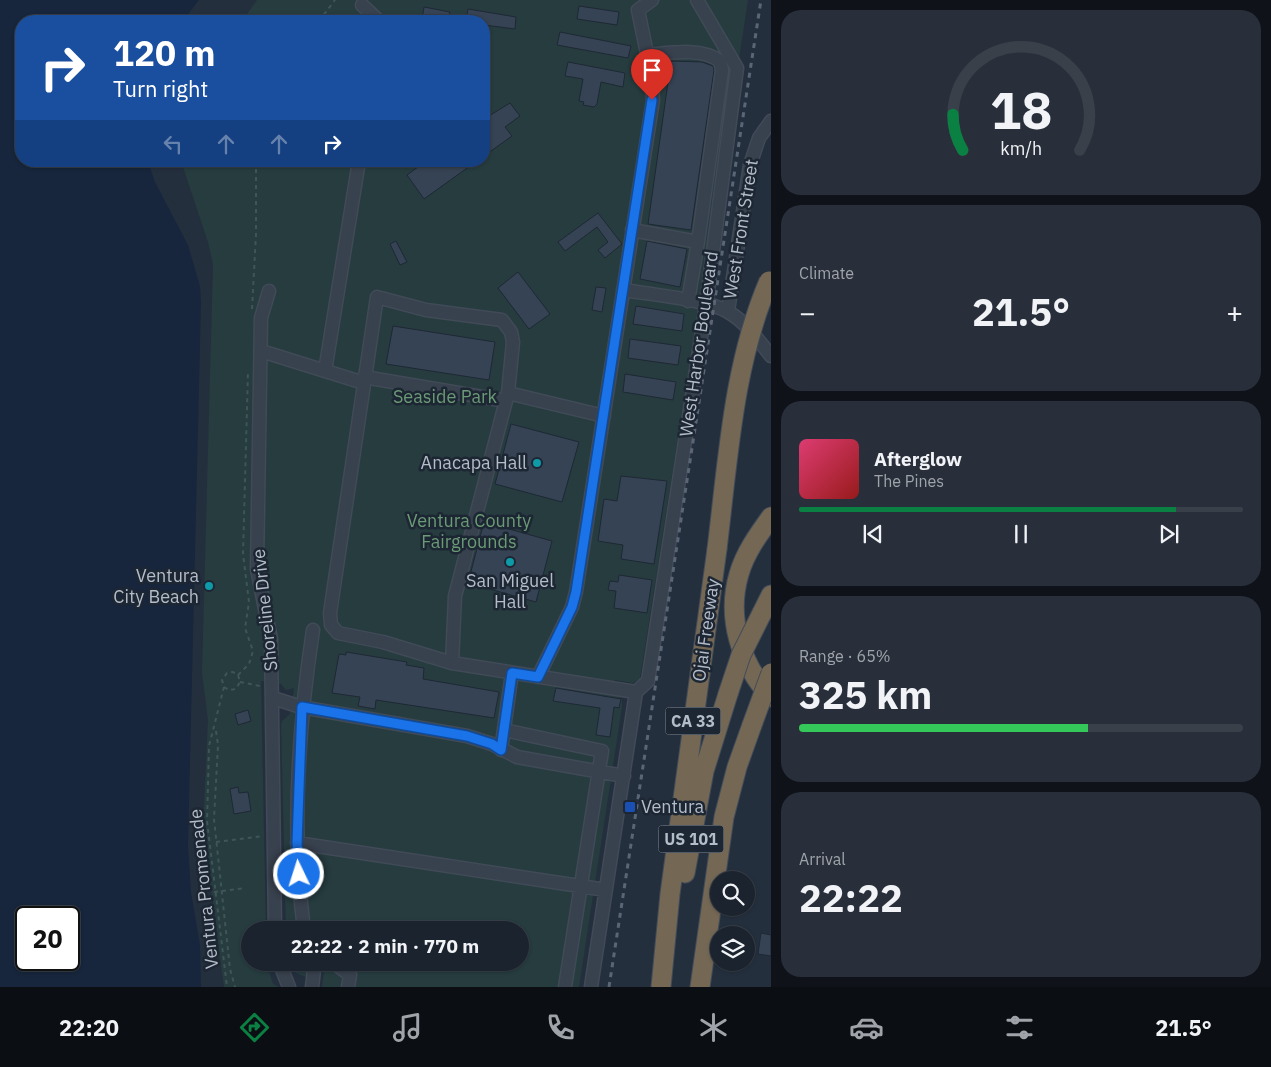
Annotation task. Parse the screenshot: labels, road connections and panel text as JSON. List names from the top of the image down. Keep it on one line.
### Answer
{"streets":{"highway":["Ojai Freeway","CA 33","US 101"],"street":["West Front Street","West Harbor Boulevard","Shoreline Drive"],"path":["Ventura Promenade"]},"parks":["Seaside Park","Ventura County Fairgrounds"],"places":{"other":["Anacapa Hall","San Miguel Hall","Ventura City Beach"],"transit":["Ventura"]},"page":{"turn":["120 m","Turn right"],"tile":["Climate",["Range · 65%","325 km"],["Arrival","22:22"]],"heat":["−","21.5°","+"],"song":["Afterglow","The Pines"],"limit":"20","trip":"22:22 · 2 min · 770 m","tabs":["22:20","21.5°"],"gauge":["18","km/h"]}}
